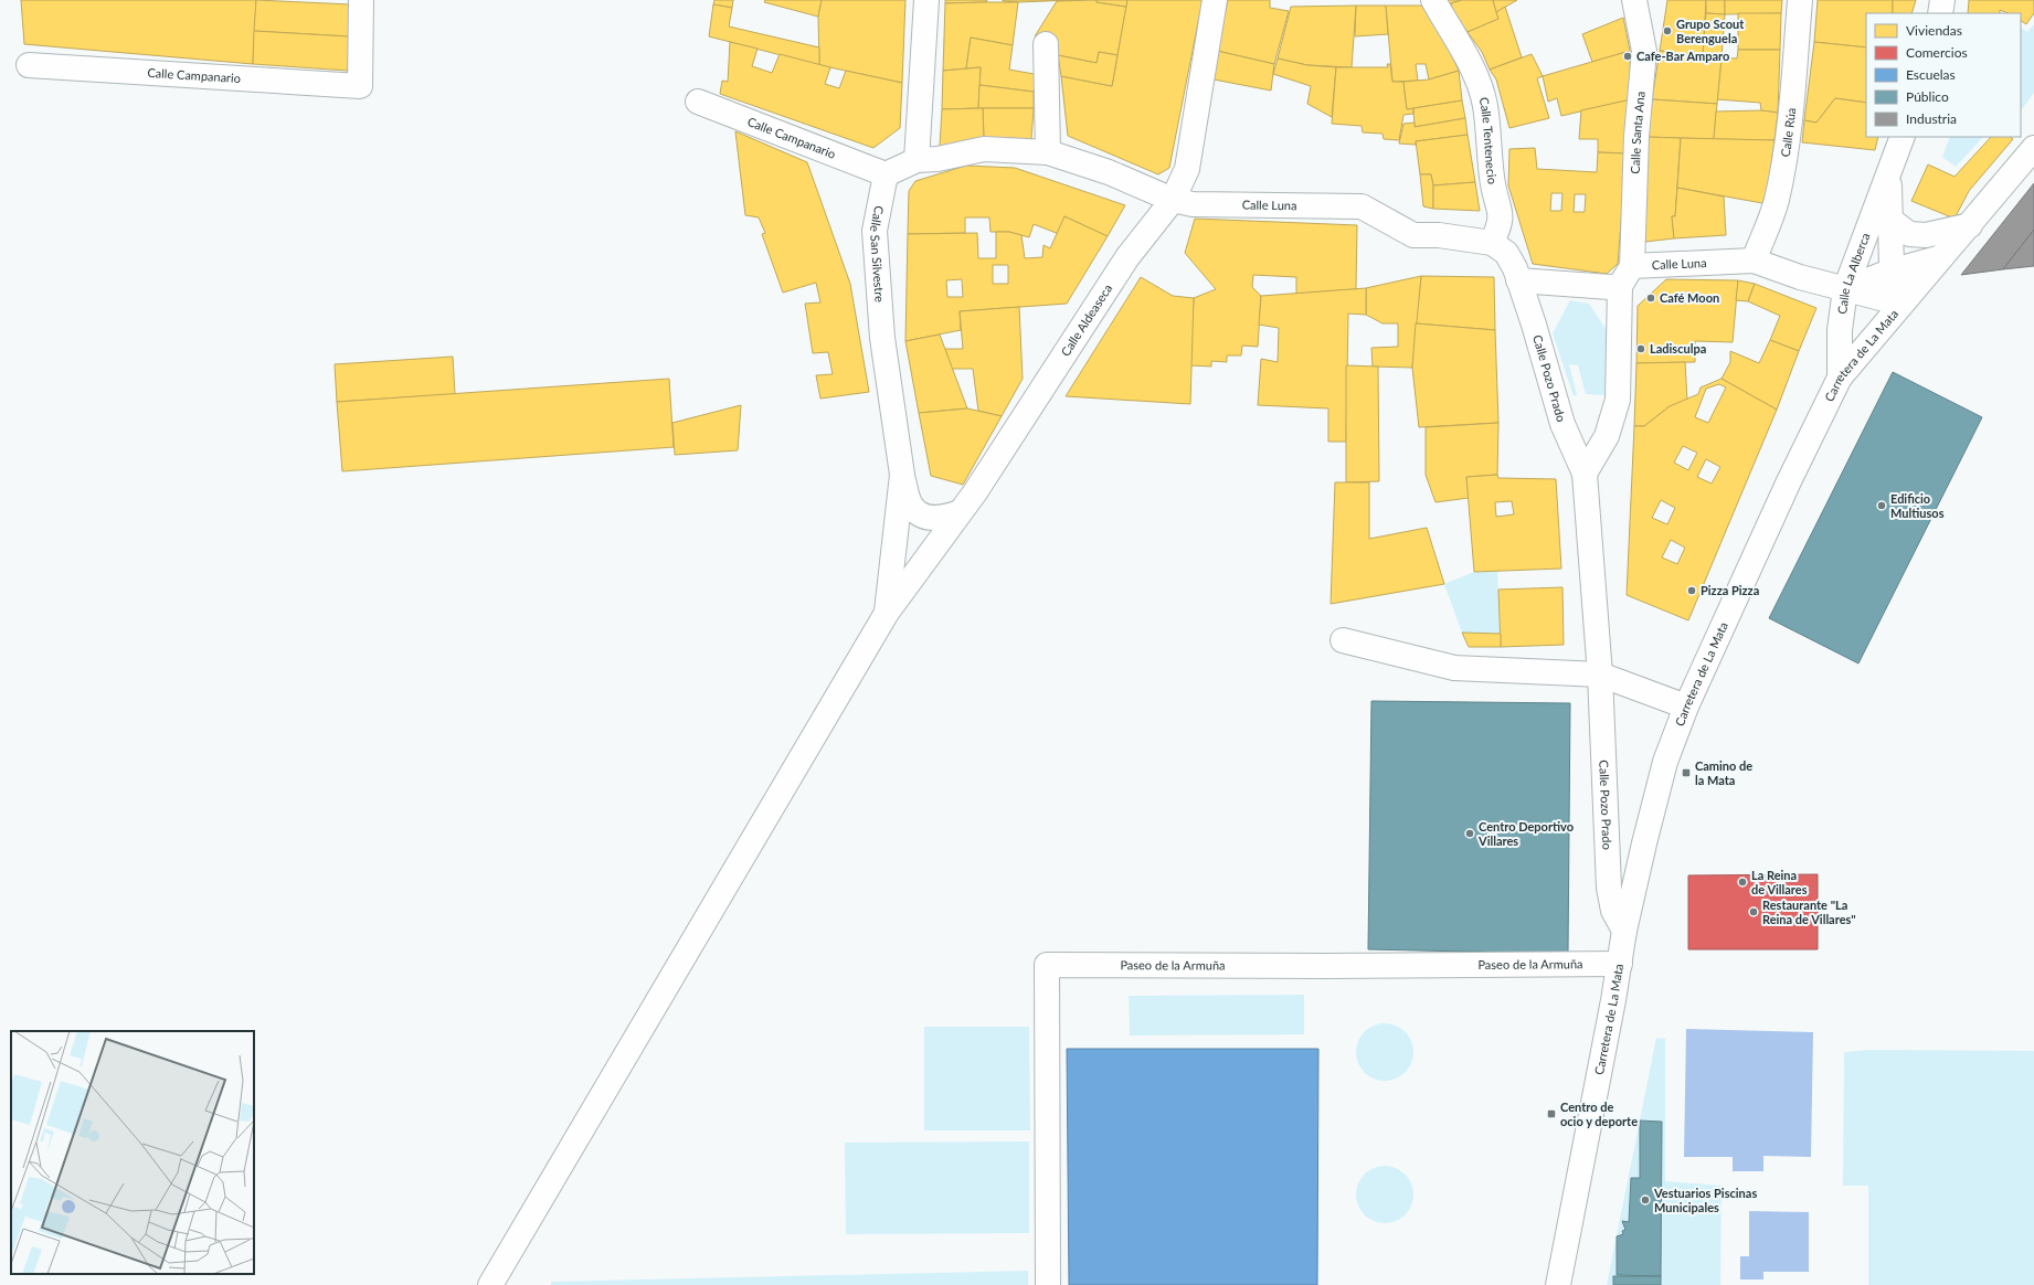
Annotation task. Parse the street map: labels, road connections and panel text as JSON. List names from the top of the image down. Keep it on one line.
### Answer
{"streets":{"street":["Calle Campanario","Calle Santa Ana","Calle Rúa","Calle Tentenecio","Calle Luna","Calle San Silvestre","Calle La Alberca","Calle Aldeaseca","Carretera de La Mata","Calle Pozo Prado","Paseo de la Armuña"]},"crossings":[["Calle Campanario","Calle San Silvestre"],["Calle Santa Ana","Calle Luna"],["Calle Rúa","Calle Luna"],["Calle Tentenecio","Calle Luna"],["Calle Luna","Calle La Alberca"],["Calle Luna","Calle Aldeaseca"],["Calle Luna","Carretera de La Mata"],["Calle Luna","Calle Pozo Prado"],["Calle San Silvestre","Calle Aldeaseca"],["Calle La Alberca","Carretera de La Mata"],["Carretera de La Mata","Calle Pozo Prado"],["Carretera de La Mata","Paseo de la Armuña"]],"places":{"other":["Grupo Scout Berenguela","Cafe-Bar Amparo","Café Moon","Ladisculpa","Edificio Multiusos","Pizza Pizza","Centro Deportivo Villares","La Reina de Villares","Restaurante \"La Reina de Villares\"","Vestuarios Piscinas Municipales"],"transit":["Camino de la Mata","Centro de ocio y deporte"]},"legend":["Viviendas","Comercios","Escuelas","Público","Industria"]}
